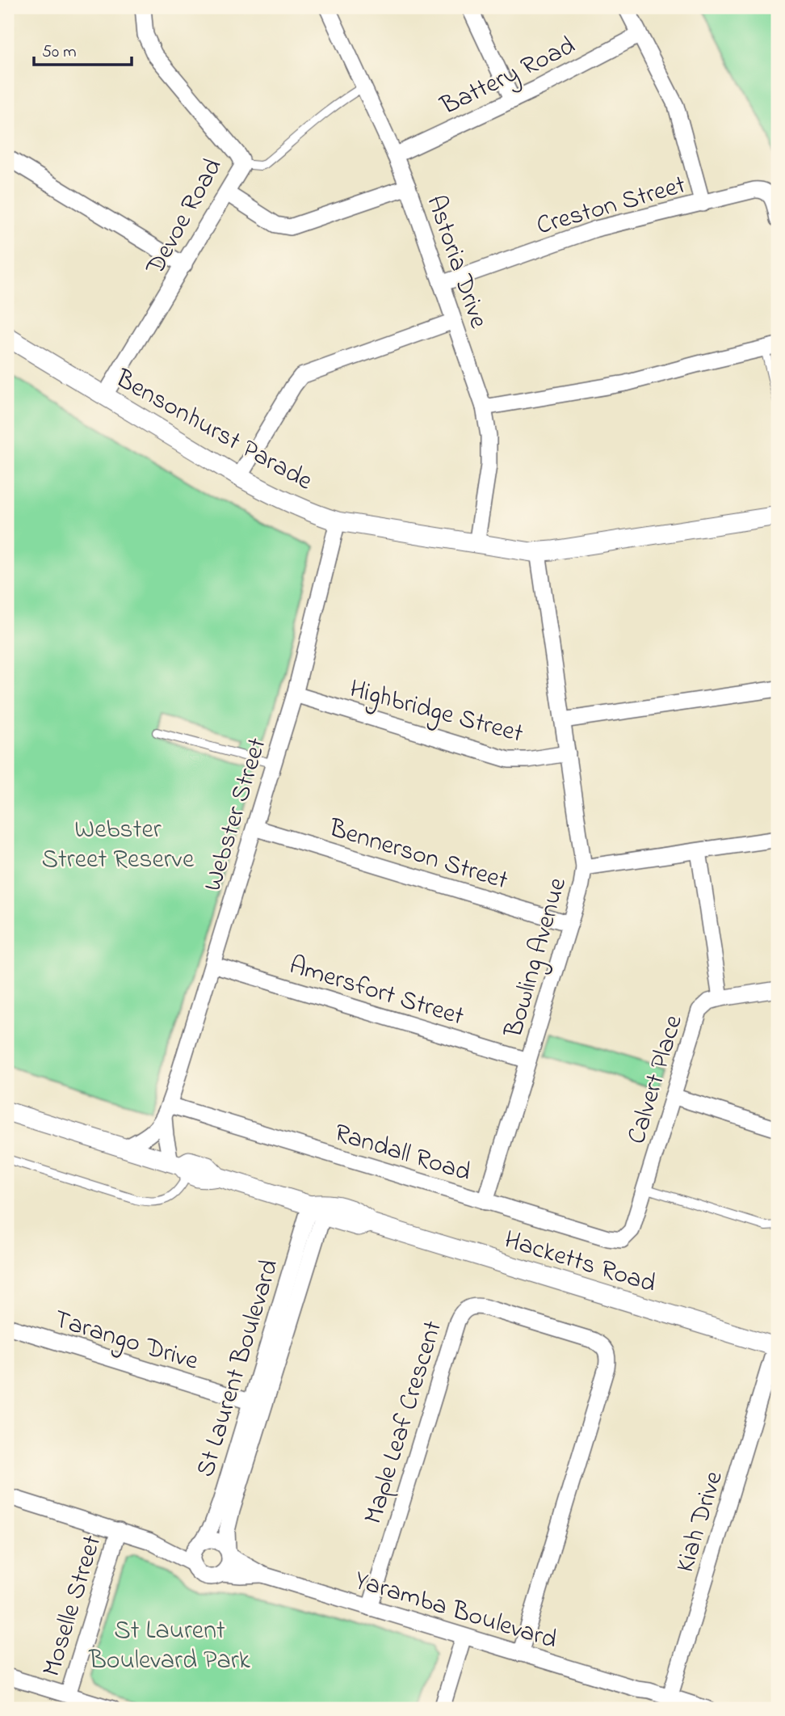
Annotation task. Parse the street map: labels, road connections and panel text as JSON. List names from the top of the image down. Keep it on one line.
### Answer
{"streets":{"street":["Battery Road","Creston Street","Devoe Road","Astoria Drive","Bensonhurst Parade","Highbridge Street","Webster Street","Bennerson Street","Bowling Avenue","Amersfort Street","Calvert Place","Randall Road","Hacketts Road","Tarango Drive","St Laurent Boulevard","Maple Leaf Crescent","Kiah Drive","Moselle Street","Yaramba Boulevard"]},"crossings":[["Battery Road","Astoria Drive"],["Creston Street","Astoria Drive"],["Devoe Road","Bensonhurst Parade"],["Astoria Drive","Bensonhurst Parade"],["Bensonhurst Parade","Webster Street"],["Bensonhurst Parade","Bowling Avenue"],["Highbridge Street","Webster Street"],["Highbridge Street","Bowling Avenue"],["Webster Street","Bennerson Street"],["Webster Street","Amersfort Street"],["Webster Street","Randall Road"],["Webster Street","Hacketts Road"],["Bennerson Street","Bowling Avenue"],["Bowling Avenue","Amersfort Street"],["Bowling Avenue","Randall Road"],["Calvert Place","Randall Road"],["Hacketts Road","St Laurent Boulevard"],["Hacketts Road","Kiah Drive"],["Tarango Drive","St Laurent Boulevard"],["St Laurent Boulevard","Yaramba Boulevard"],["Maple Leaf Crescent","Yaramba Boulevard"],["Kiah Drive","Yaramba Boulevard"]],"parks":["Webster Street Reserve","St Laurent Boulevard Park"],"scale_bar":"50 m"}
